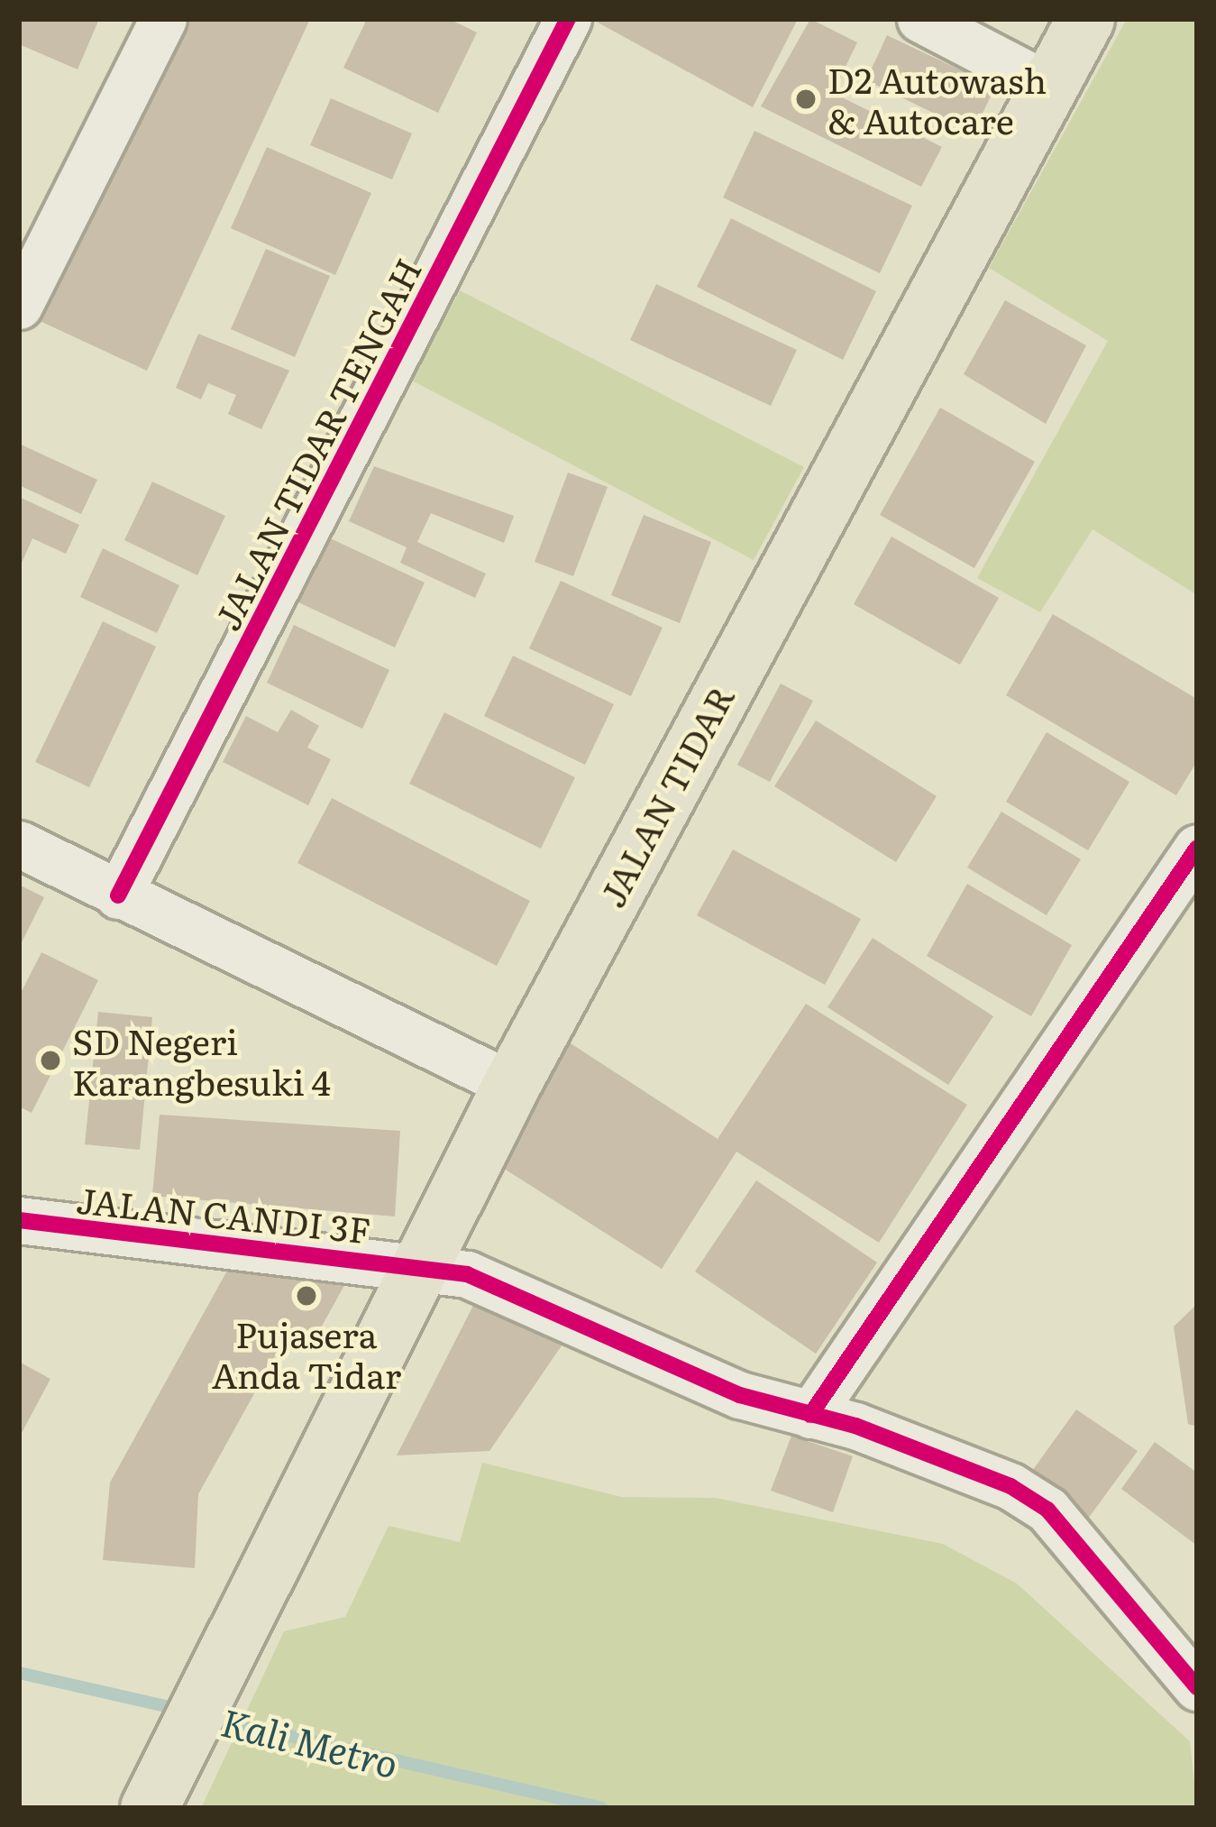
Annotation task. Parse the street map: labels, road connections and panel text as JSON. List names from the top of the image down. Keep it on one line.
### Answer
{"streets":{"main road":["JALAN TIDAR"],"street":["JALAN TIDAR TENGAH","JALAN CANDI 3F"]},"crossings":[["JALAN TIDAR","JALAN CANDI 3F"]],"water":["Kali Metro"],"places":["D2 Autowash & Autocare","SD Negeri Karangbesuki 4","Pujasera Anda Tidar"]}
